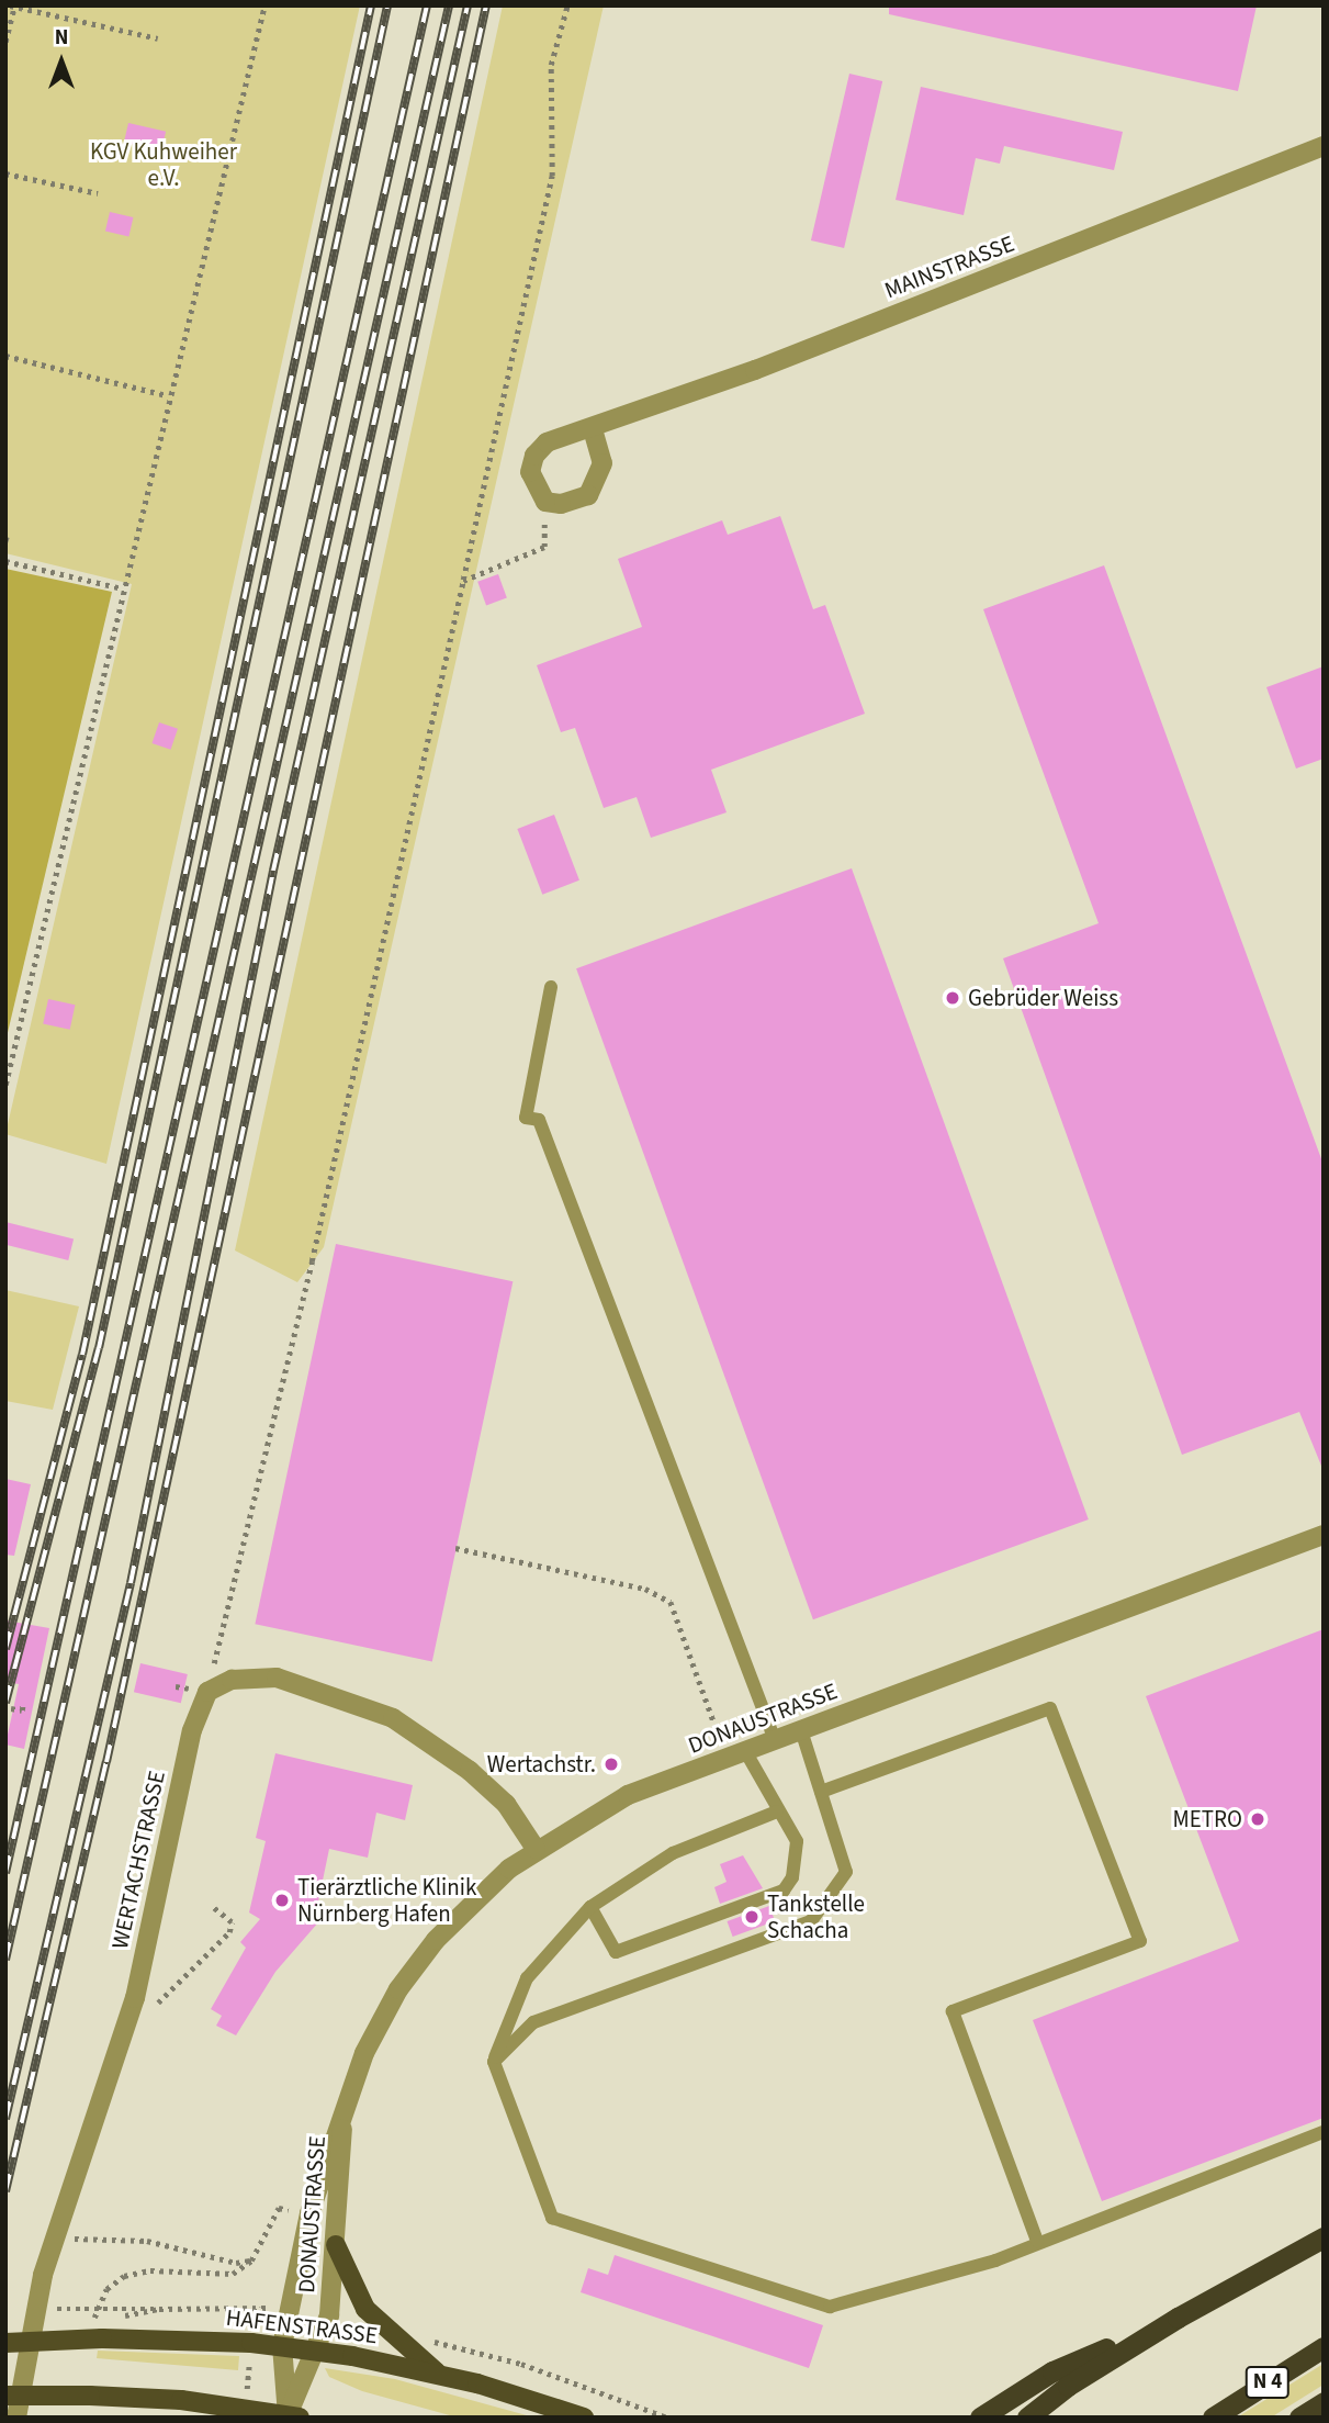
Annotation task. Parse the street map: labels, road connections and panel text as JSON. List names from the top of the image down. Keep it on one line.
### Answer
{"streets":{"highway":["N 4"],"main road":["HAFENSTRASSE"],"street":["MAINSTRASSE","DONAUSTRASSE","WERTACHSTRASSE"]},"crossings":[["DONAUSTRASSE","HAFENSTRASSE"]],"parks":["KGV Kuhweiher e.V."],"places":["Gebrüder Weiss","Wertachstr.","METRO","Tierärztliche Klinik Nürnberg Hafen","Tankstelle Schacha"],"north":"top"}
